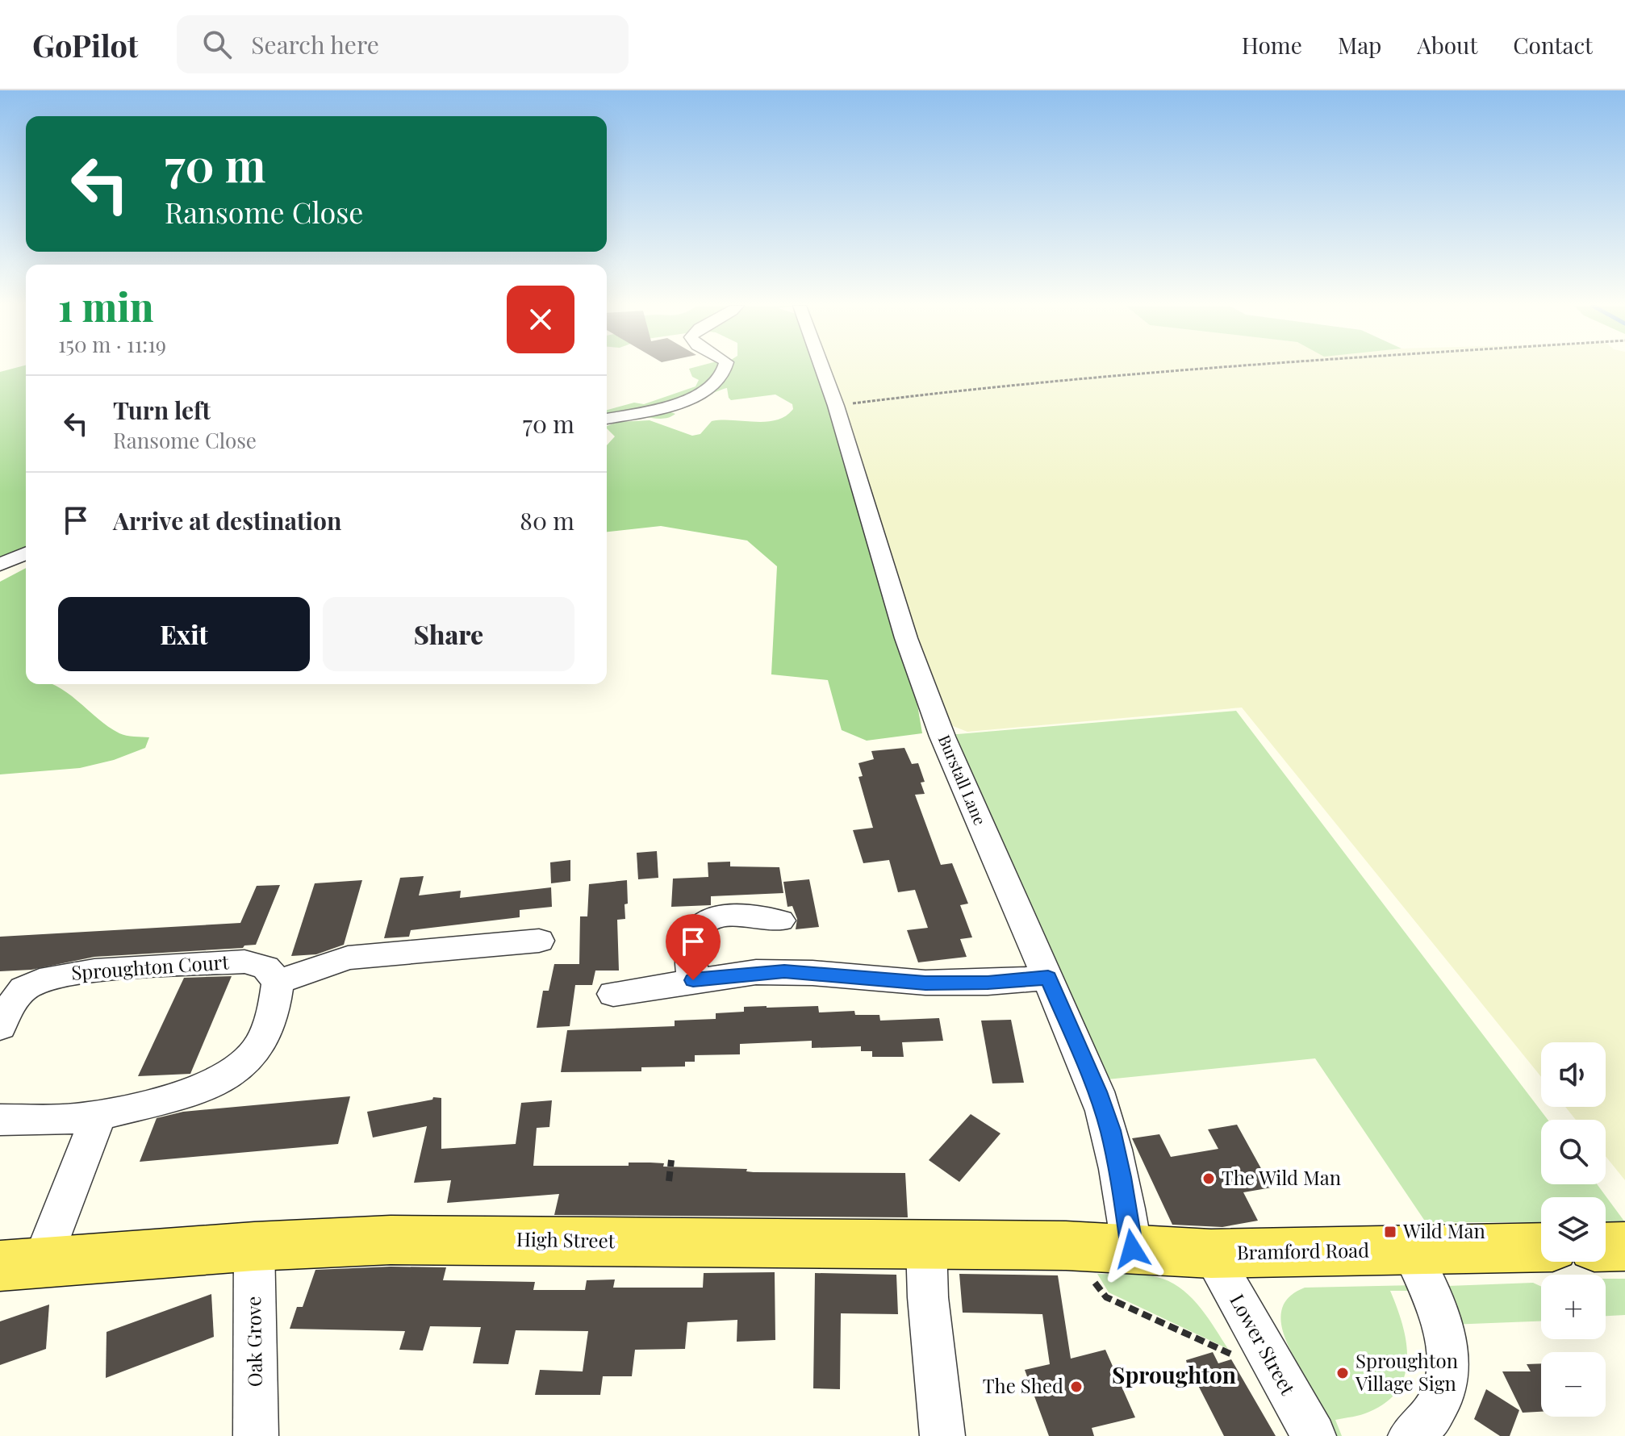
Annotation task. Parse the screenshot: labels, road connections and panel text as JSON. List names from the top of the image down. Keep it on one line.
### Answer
{"streets":{"main road":["High Street","Bramford Road"],"street":["Burstall Lane","Sproughton Court","Oak Grove","Lower Street"]},"crossings":[["Burstall Lane","High Street"],["Burstall Lane","Bramford Road"],["High Street","Bramford Road"],["High Street","Oak Grove"],["Bramford Road","Lower Street"]],"districts":["Sproughton"],"places":{"other":["The Wild Man","Sproughton Village Sign","The Shed"],"transit":["Wild Man"]},"page":{"header":"GoPilot","search":"Search here","nav":["Home","Map","About","Contact"],"turn":["70 m","Ransome Close"],"heading":["1 min","150 m · 11:19"],"list":[{"name":"Turn left","note":"Ransome Close","value":"70 m"},{"name":"Arrive at destination","value":"80 m"}],"buttons":["Exit","Share"],"map_buttons":["+","−"]}}
